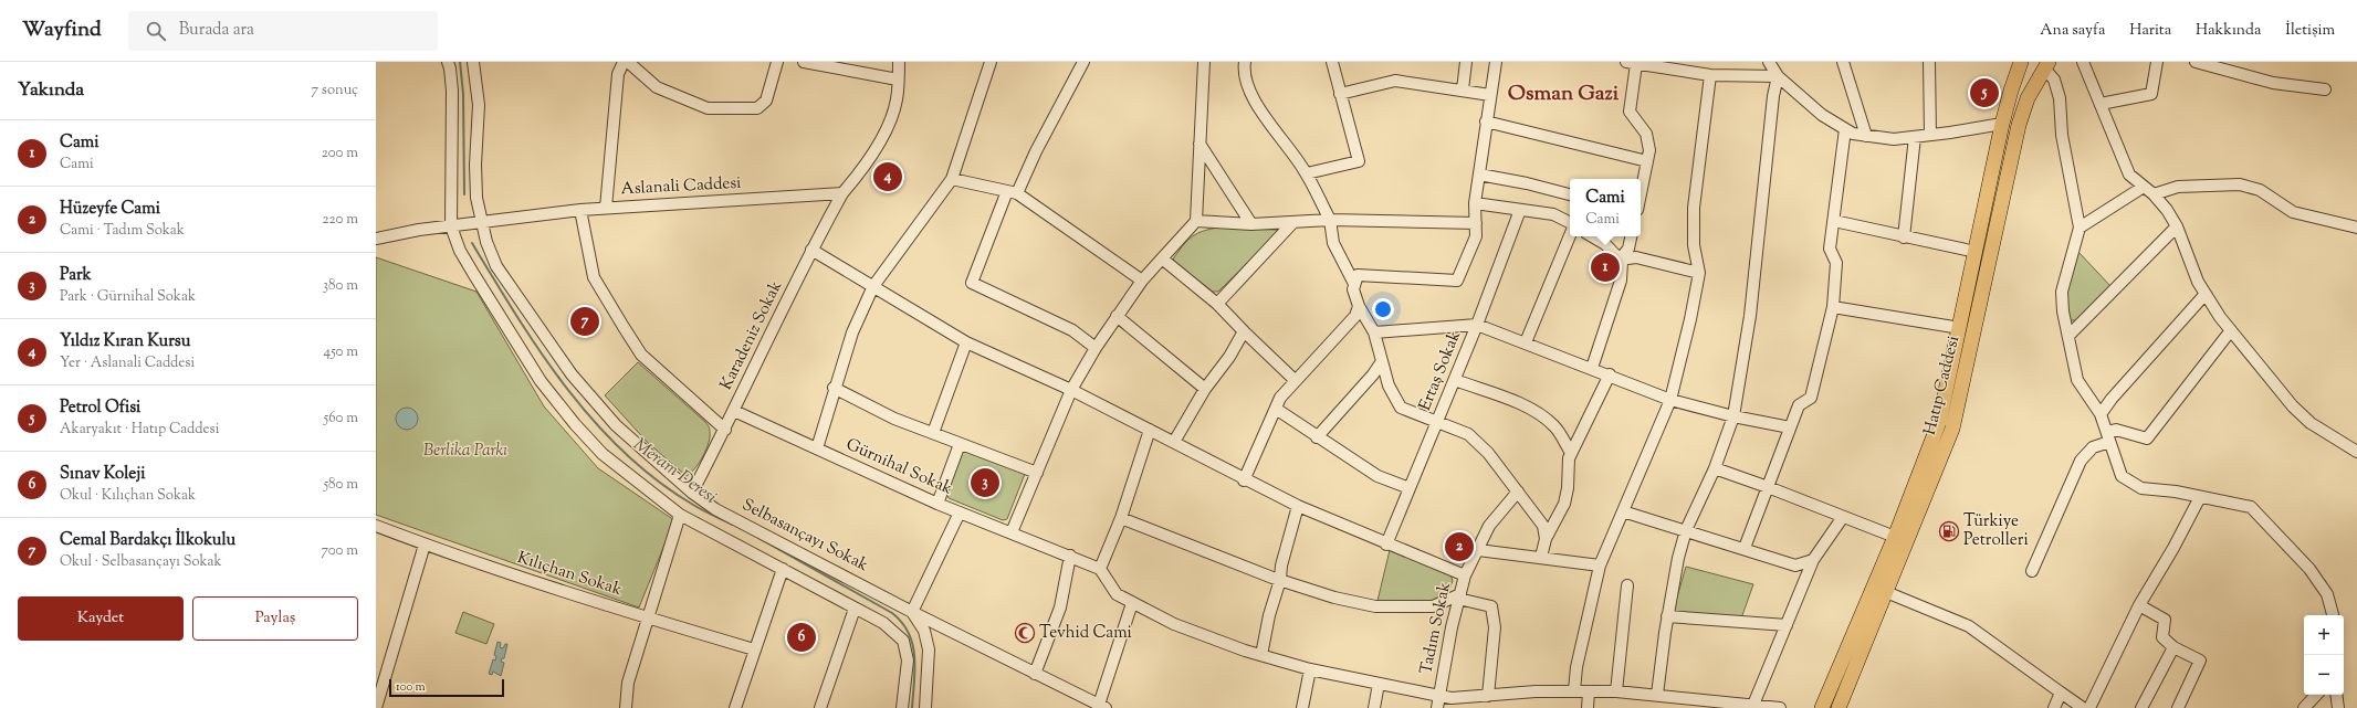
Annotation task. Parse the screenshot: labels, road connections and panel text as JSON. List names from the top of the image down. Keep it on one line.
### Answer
{"streets":{"main road":["Hatıp Caddesi"],"street":["Aslanali Caddesi","Karadeniz Sokak","Ertaş Sokak","Gürnihal Sokak","Selbasançayı Sokak","Kılıçhan Sokak","Tadım Sokak"]},"crossings":[["Aslanali Caddesi","Karadeniz Sokak"],["Aslanali Caddesi","Selbasançayı Sokak"],["Karadeniz Sokak","Gürnihal Sokak"],["Karadeniz Sokak","Selbasançayı Sokak"]],"districts":["Osman Gazi"],"water":["Meram Deresi"],"parks":["Berlika Parkı"],"places":{"fuel station":["Türkiye Petrolleri"],"mosque":["Tevhid Cami"]},"scale_bar":"100 m","page":{"header":"Wayfind","search":"Burada ara","nav":["Ana sayfa","Harita","Hakkında","İletişim"],"heading":["Yakında","7 sonuç"],"pins":["5","4","1","7","3","2","6"],"list":[{"mark":"1","name":"Cami","note":"Cami","value":"200 m"},{"mark":"2","name":"Hüzeyfe Cami","note":"Cami · Tadım Sokak","value":"220 m"},{"mark":"3","name":"Park","note":"Park · Gürnihal Sokak","value":"380 m"},{"mark":"4","name":"Yıldız Kıran Kursu","note":"Yer · Aslanali Caddesi","value":"450 m"},{"mark":"5","name":"Petrol Ofisi","note":"Akaryakıt · Hatıp Caddesi","value":"560 m"},{"mark":"6","name":"Sınav Koleji","note":"Okul · Kılıçhan Sokak","value":"580 m"},{"mark":"7","name":"Cemal Bardakçı İlkokulu","note":"Okul · Selbasançayı Sokak","value":"700 m"}],"popup":["Cami","Cami"],"buttons":["Kaydet","Paylaş"],"map_buttons":["+","−"],"scale":"100 m"}}
